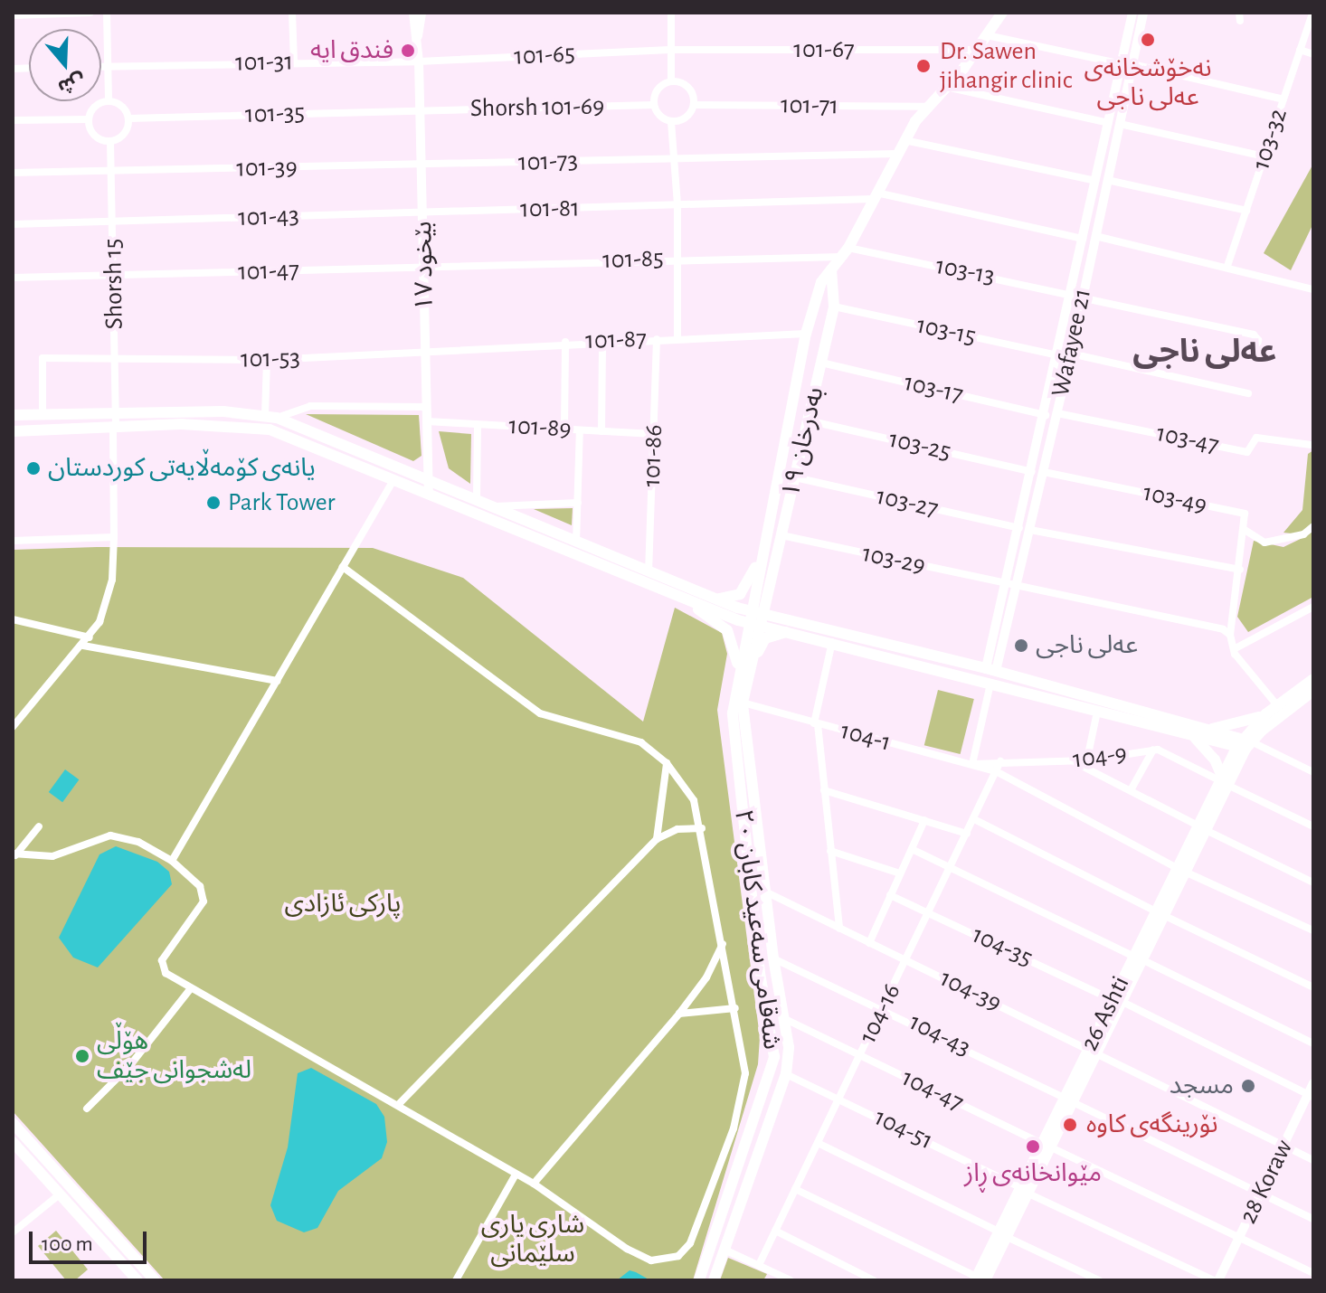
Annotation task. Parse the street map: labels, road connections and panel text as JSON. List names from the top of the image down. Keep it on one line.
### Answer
{"streets":{"main road":["بەدرخان ١٩","شەقامی سەعید کابان ٢٠","26 Ashti"],"street":["101-67","101-65","101-31","101-71","Shorsh 101-69","101-35","103-32","101-73","101-39","101-81","101-43","101-85","بێخود ١٧","101-47","103-13","Shorsh 15","103-15","101-87","Wafayee 21","101-53","103-17","101-89","103-47","103-25","101-86","103-49","103-27","103-29","104-1","104-9","104-35","104-39","104-16","104-43","104-47","104-51","28 Koraw"]},"crossings":[["101-67","101-65"],["101-67","بەدرخان ١٩"],["101-65","101-31"],["101-65","بێخود ١٧"],["101-31","بێخود ١٧"],["101-71","Shorsh 101-69"],["101-71","بەدرخان ١٩"],["Shorsh 101-69","101-35"],["Shorsh 101-69","بێخود ١٧"],["101-35","بێخود ١٧"],["101-35","Shorsh 15"],["101-73","101-39"],["101-73","بێخود ١٧"],["101-73","بەدرخان ١٩"],["101-39","بێخود ١٧"],["101-39","Shorsh 15"],["101-81","101-43"],["101-81","بێخود ١٧"],["101-81","Wafayee 21"],["101-81","بەدرخان ١٩"],["101-43","بێخود ١٧"],["101-43","Shorsh 15"],["101-85","بێخود ١٧"],["101-85","101-47"],["101-85","103-13"],["101-85","بەدرخان ١٩"],["بێخود ١٧","101-47"],["بێخود ١٧","101-87"],["بێخود ١٧","101-53"],["بێخود ١٧","101-89"],["101-47","Shorsh 15"],["103-13","Wafayee 21"],["103-13","بەدرخان ١٩"],["Shorsh 15","101-53"],["103-15","Wafayee 21"],["103-15","بەدرخان ١٩"],["101-87","101-53"],["101-87","بەدرخان ١٩"],["101-87","101-86"],["Wafayee 21","103-17"],["Wafayee 21","103-47"],["Wafayee 21","103-25"],["Wafayee 21","103-49"],["Wafayee 21","103-27"],["Wafayee 21","103-29"],["103-17","بەدرخان ١٩"],["101-89","101-86"],["بەدرخان ١٩","103-25"],["بەدرخان ١٩","103-27"],["بەدرخان ١٩","103-29"],["بەدرخان ١٩","شەقامی سەعید کابان ٢٠"],["104-1","104-9"],["104-1","شەقامی سەعید کابان ٢٠"],["104-1","104-16"],["104-1","26 Ashti"],["104-9","104-16"],["104-9","26 Ashti"],["شەقامی سەعید کابان ٢٠","104-39"],["شەقامی سەعید کابان ٢٠","104-43"],["شەقامی سەعید کابان ٢٠","104-47"],["شەقامی سەعید کابان ٢٠","104-51"],["104-35","104-16"],["104-35","26 Ashti"],["104-35","28 Koraw"],["104-39","104-16"],["104-39","26 Ashti"],["104-39","28 Koraw"],["104-16","104-43"],["104-16","104-47"],["104-16","104-51"],["26 Ashti","104-43"],["26 Ashti","104-47"],["26 Ashti","104-51"],["104-43","28 Koraw"],["104-47","28 Koraw"],["104-51","28 Koraw"]],"districts":["عەلی ناجی"],"parks":["پارکی ئازادی","شاری یاری سلێمانی"],"places":["نەخۆشخانەی عەلی ناجی","فندق ايه","Dr. Sawen jihangir clinic","یانەی کۆمەڵایەتی کوردستان","Park Tower","عەلی ناجی","هۆڵی لەشجوانی جێف","مسجد","نۆرینگەی کاوە","مێوانخانەی ڕاز"],"scale_bar":"100 m","north":"bottom"}
